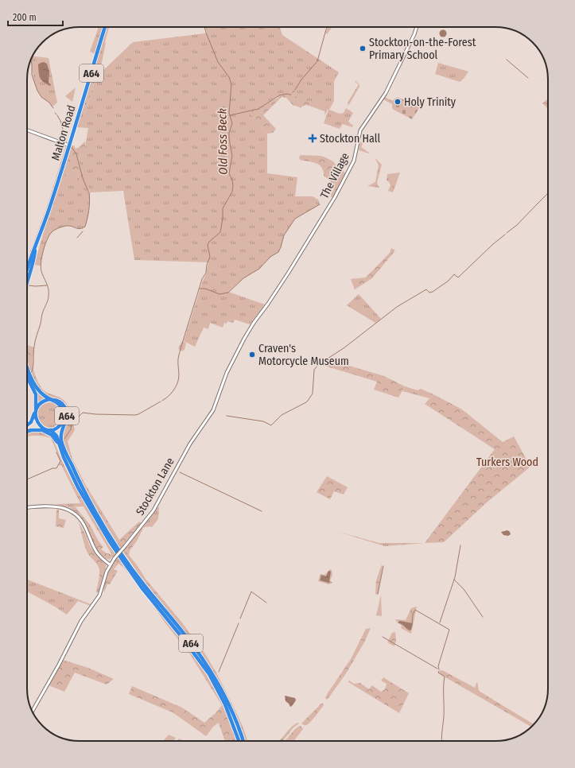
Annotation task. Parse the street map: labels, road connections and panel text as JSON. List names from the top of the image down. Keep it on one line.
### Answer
{"streets":{"highway":["A64","Malton Road"],"street":["The Village","Stockton Lane"]},"crossings":[["The Village","Stockton Lane"]],"water":["Old Foss Beck"],"parks":["Turkers Wood"],"places":{"other":["Stockton-on-the-Forest Primary School","Holy Trinity","Craven's Motorcycle Museum"],"health":["Stockton Hall"]},"scale_bar":"200 m"}
